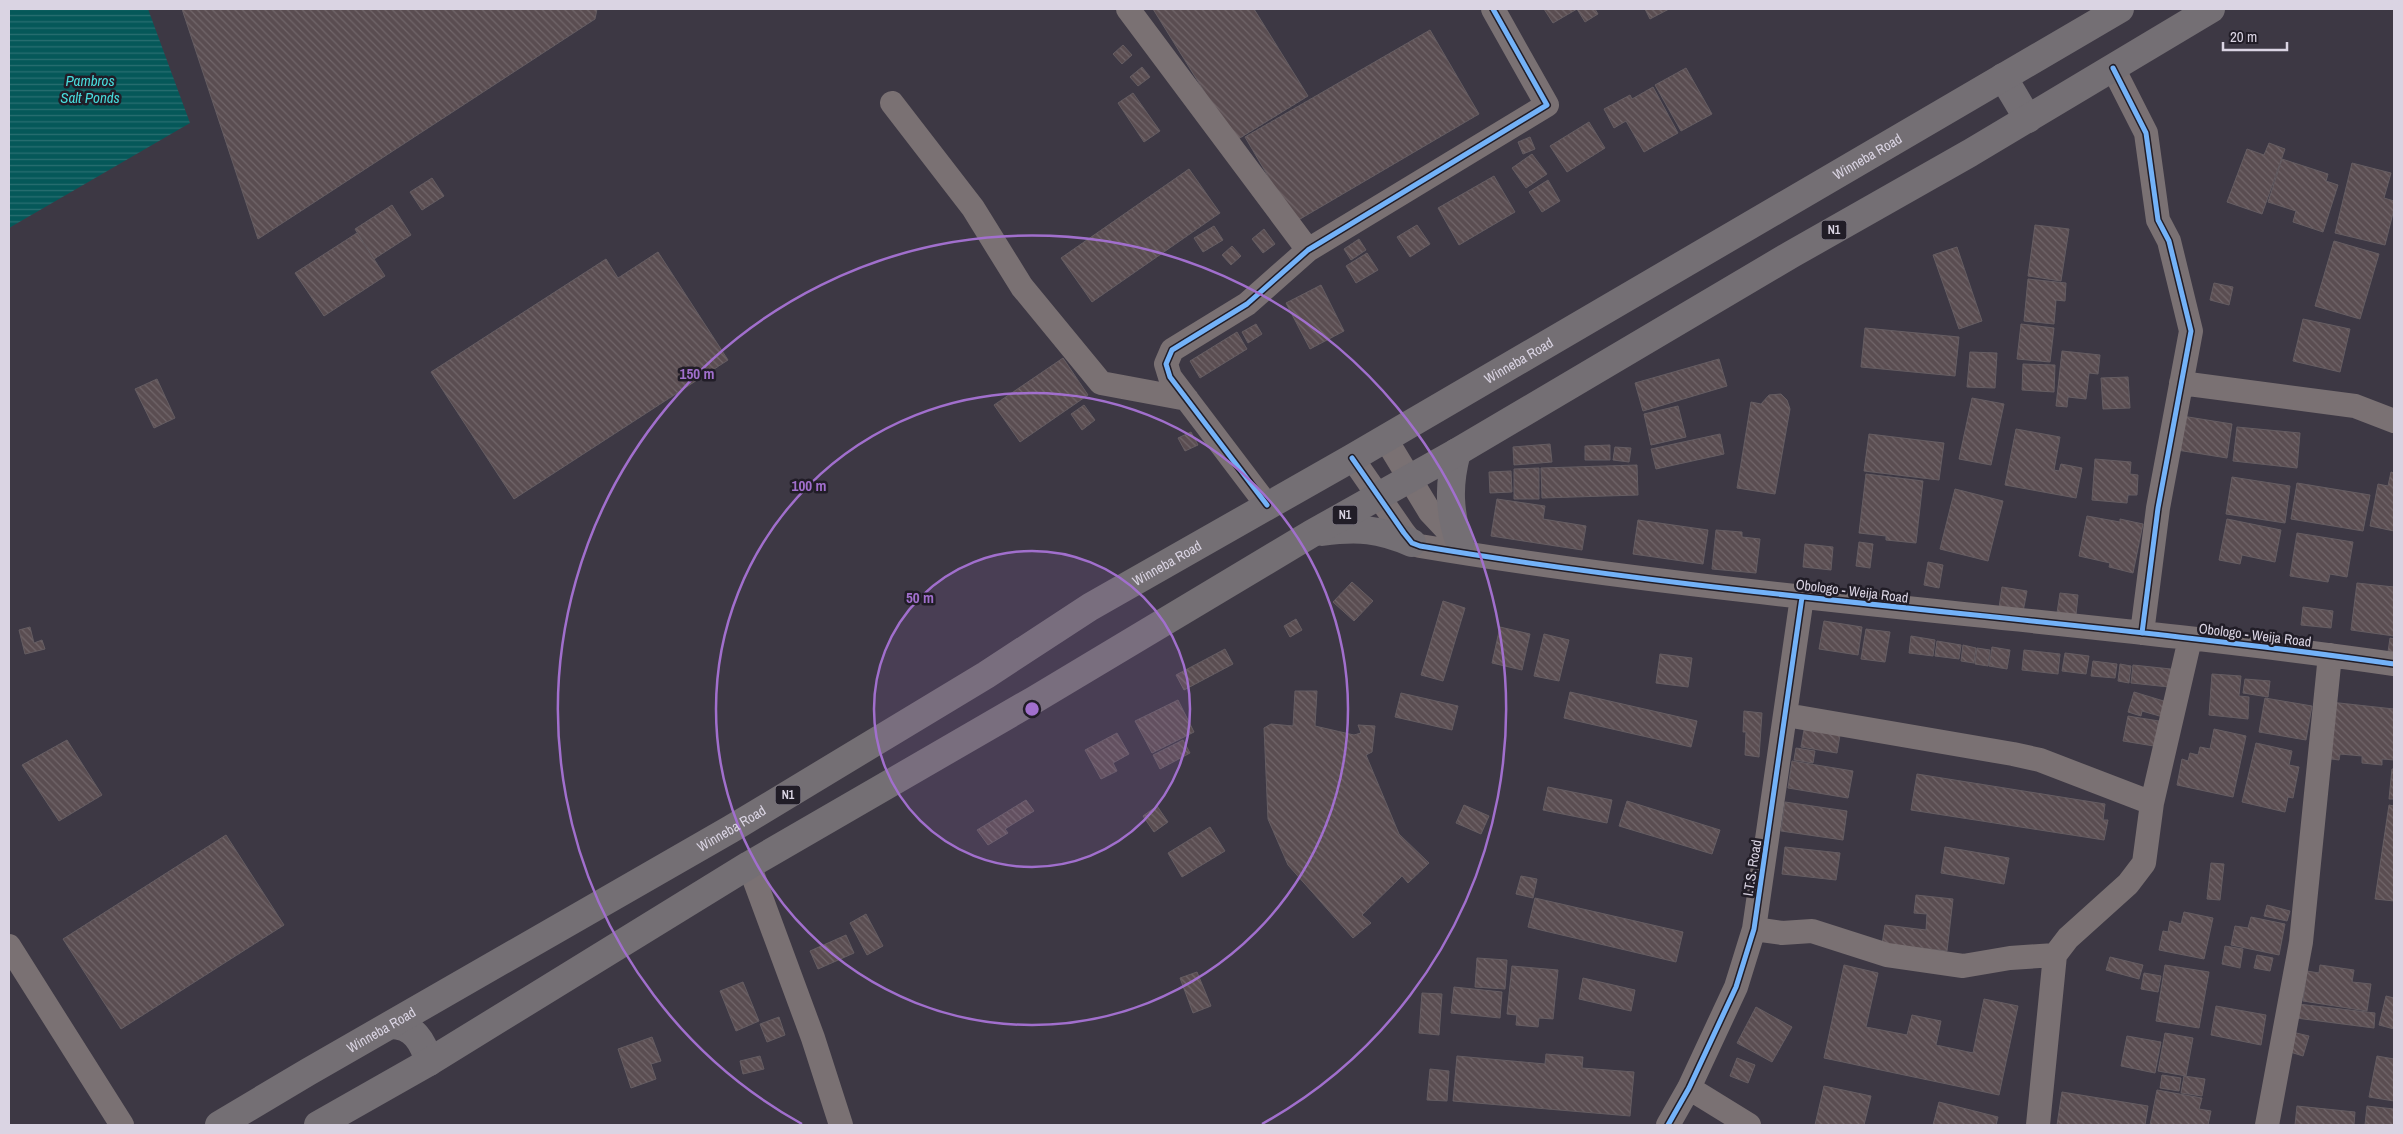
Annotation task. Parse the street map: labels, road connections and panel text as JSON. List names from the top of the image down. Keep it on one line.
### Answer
{"streets":{"highway":["Winneba Road","N1"],"street":["Obologo - Weija Road","I.T.S. Road"]},"crossings":[["Obologo - Weija Road","I.T.S. Road"]],"water":["Pambros Salt Ponds"],"scale_bar":"20 m","rings":["150 m","100 m","50 m"]}
